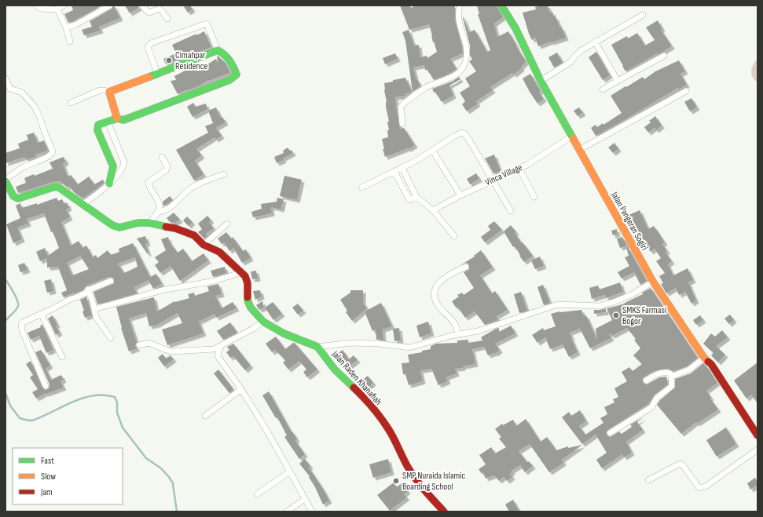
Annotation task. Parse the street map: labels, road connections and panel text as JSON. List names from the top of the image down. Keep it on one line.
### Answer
{"streets":{"street":["Vinca Village","Jalan Pangeran Sogiri","Jalan Raden Khanafiah"]},"crossings":[["Vinca Village","Jalan Pangeran Sogiri"]],"places":["Cimahpar Residence","SMKS Farmasi Bogor","SMP Nuraida Islamic Boarding School"],"legend":["Fast","Slow","Jam"]}
